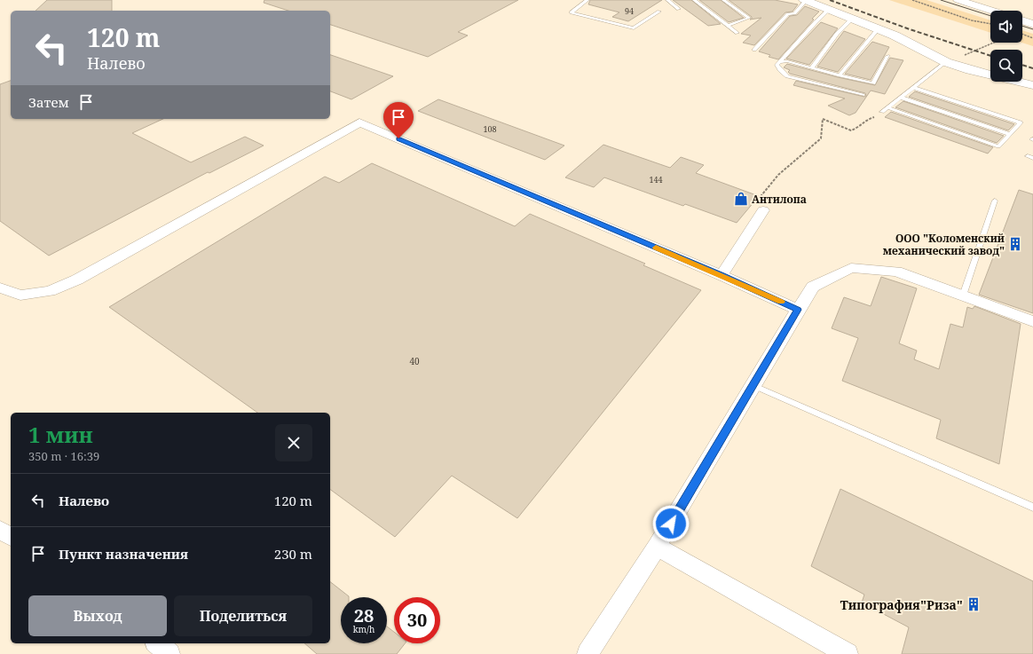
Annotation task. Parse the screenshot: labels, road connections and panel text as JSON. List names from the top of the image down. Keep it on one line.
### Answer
{"places":{"shop":["Aнтилопа"],"building":["ООО \"Коломенский механический завод\"","Типография\"Риза\""]},"house_numbers":["94","108","144","40"],"page":{"turn":["120 m","Налево"],"then":"Затем","heading":["1 мин","350 m · 16:39"],"list":[{"name":"Налево","value":"120 m"},{"name":"Пункт назначения","value":"230 m"}],"buttons":["Выход","Поделиться"],"speed":"28 km/h","limit":"30"}}
